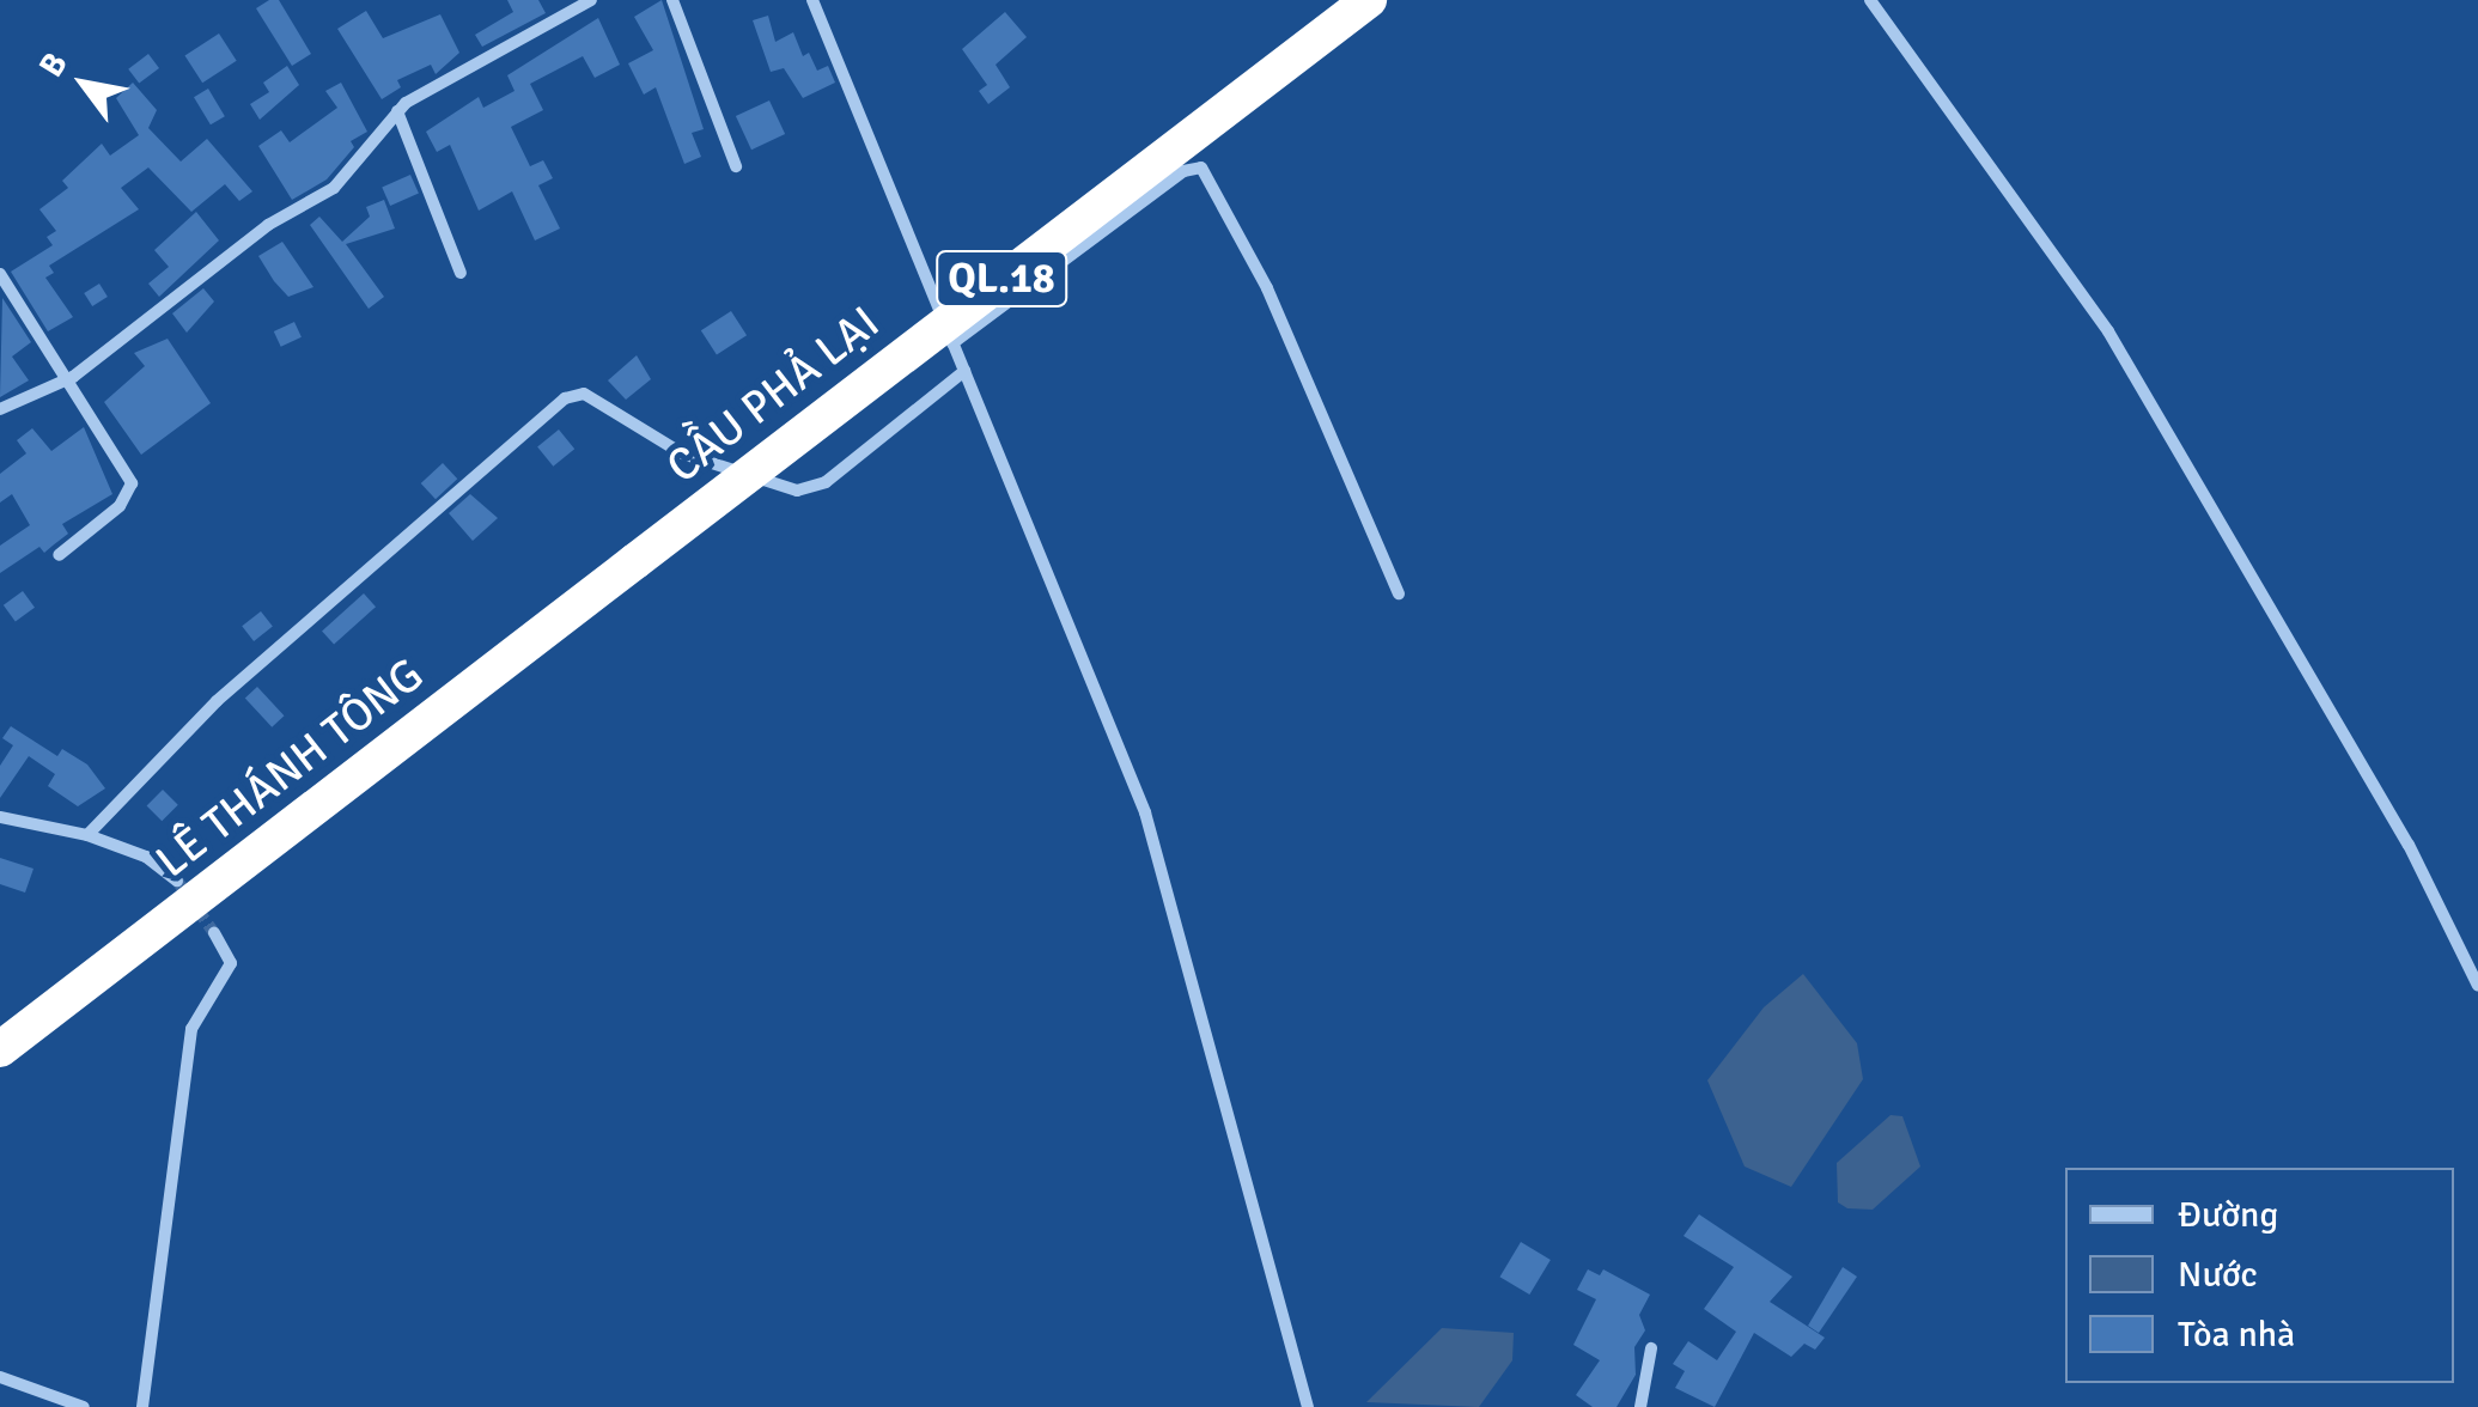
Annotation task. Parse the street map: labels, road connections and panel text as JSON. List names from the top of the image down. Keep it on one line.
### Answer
{"streets":{"highway":["QL.18","CẦU PHẢ LẠI","LÊ THÁNH TÔNG"]},"crossings":[["CẦU PHẢ LẠI","LÊ THÁNH TÔNG"]],"legend":["Đường","Nước","Tòa nhà"],"north":"top left"}
